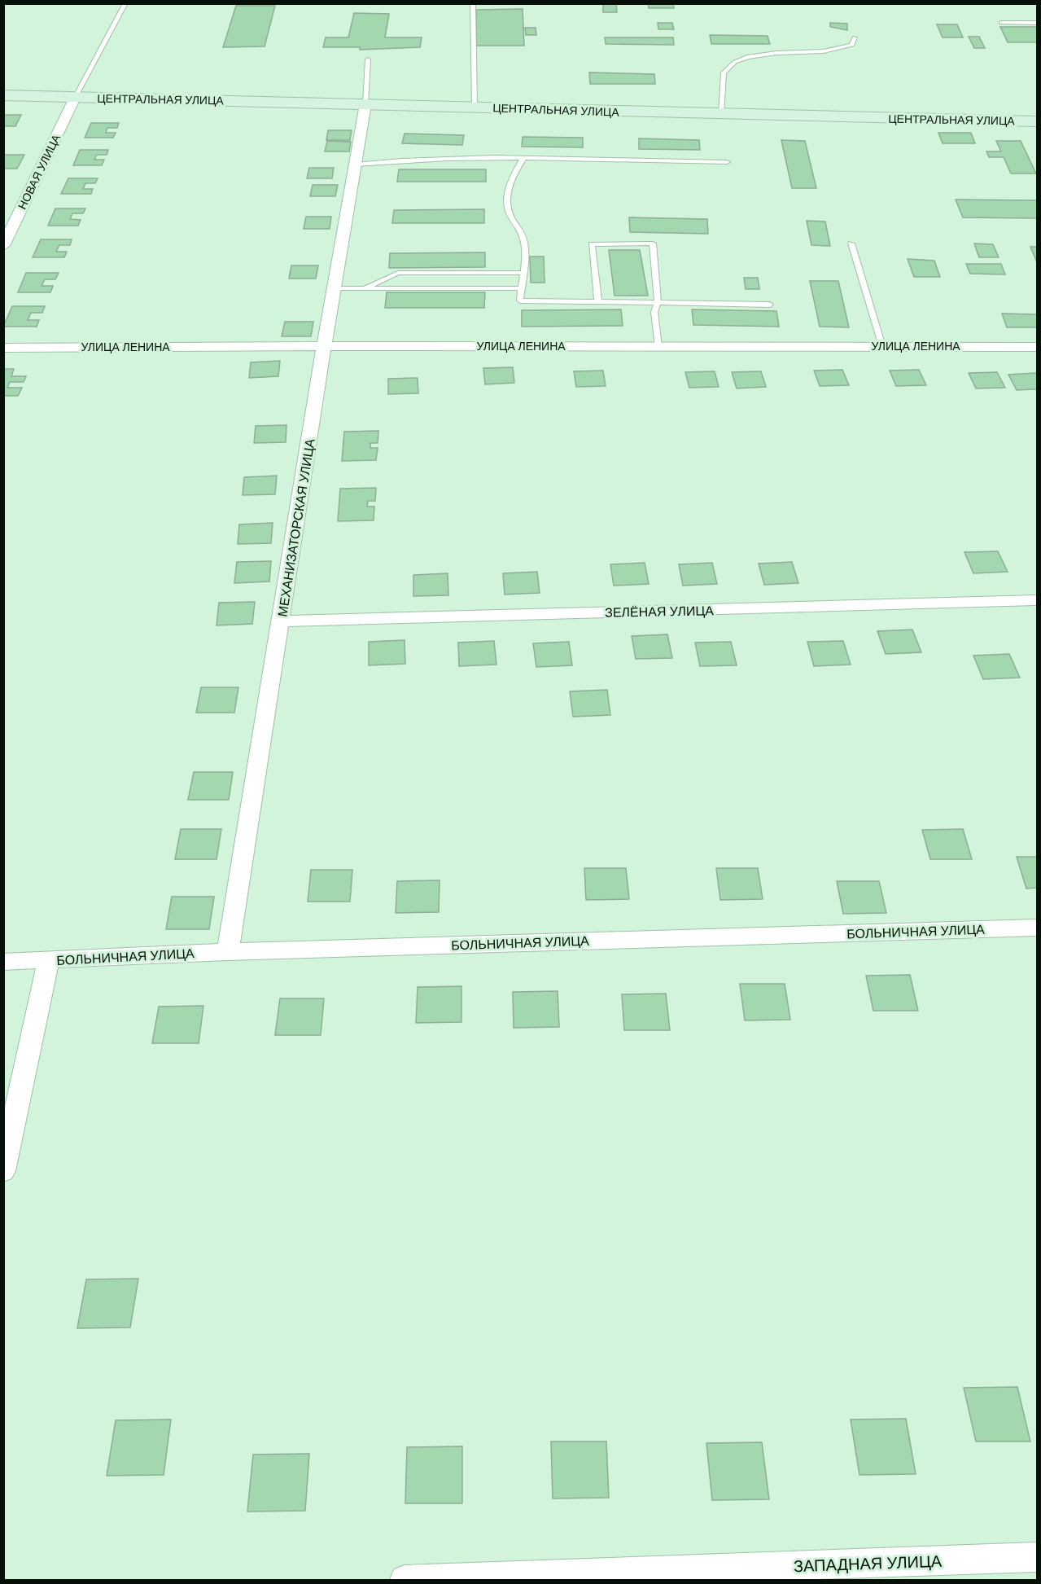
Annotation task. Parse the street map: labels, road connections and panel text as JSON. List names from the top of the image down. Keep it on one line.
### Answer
{"streets":{"street":["ЦЕНТРАЛЬНАЯ УЛИЦА","НОВАЯ УЛИЦА","УЛИЦА ЛЕНИНА","МЕХАНИЗАТОРСКАЯ УЛИЦА","ЗЕЛЁНАЯ УЛИЦА","БОЛЬНИЧНАЯ УЛИЦА","ЗАПАДНАЯ УЛИЦА"]},"crossings":[["ЦЕНТРАЛЬНАЯ УЛИЦА","НОВАЯ УЛИЦА"],["ЦЕНТРАЛЬНАЯ УЛИЦА","МЕХАНИЗАТОРСКАЯ УЛИЦА"],["УЛИЦА ЛЕНИНА","МЕХАНИЗАТОРСКАЯ УЛИЦА"],["МЕХАНИЗАТОРСКАЯ УЛИЦА","ЗЕЛЁНАЯ УЛИЦА"],["МЕХАНИЗАТОРСКАЯ УЛИЦА","БОЛЬНИЧНАЯ УЛИЦА"]]}
